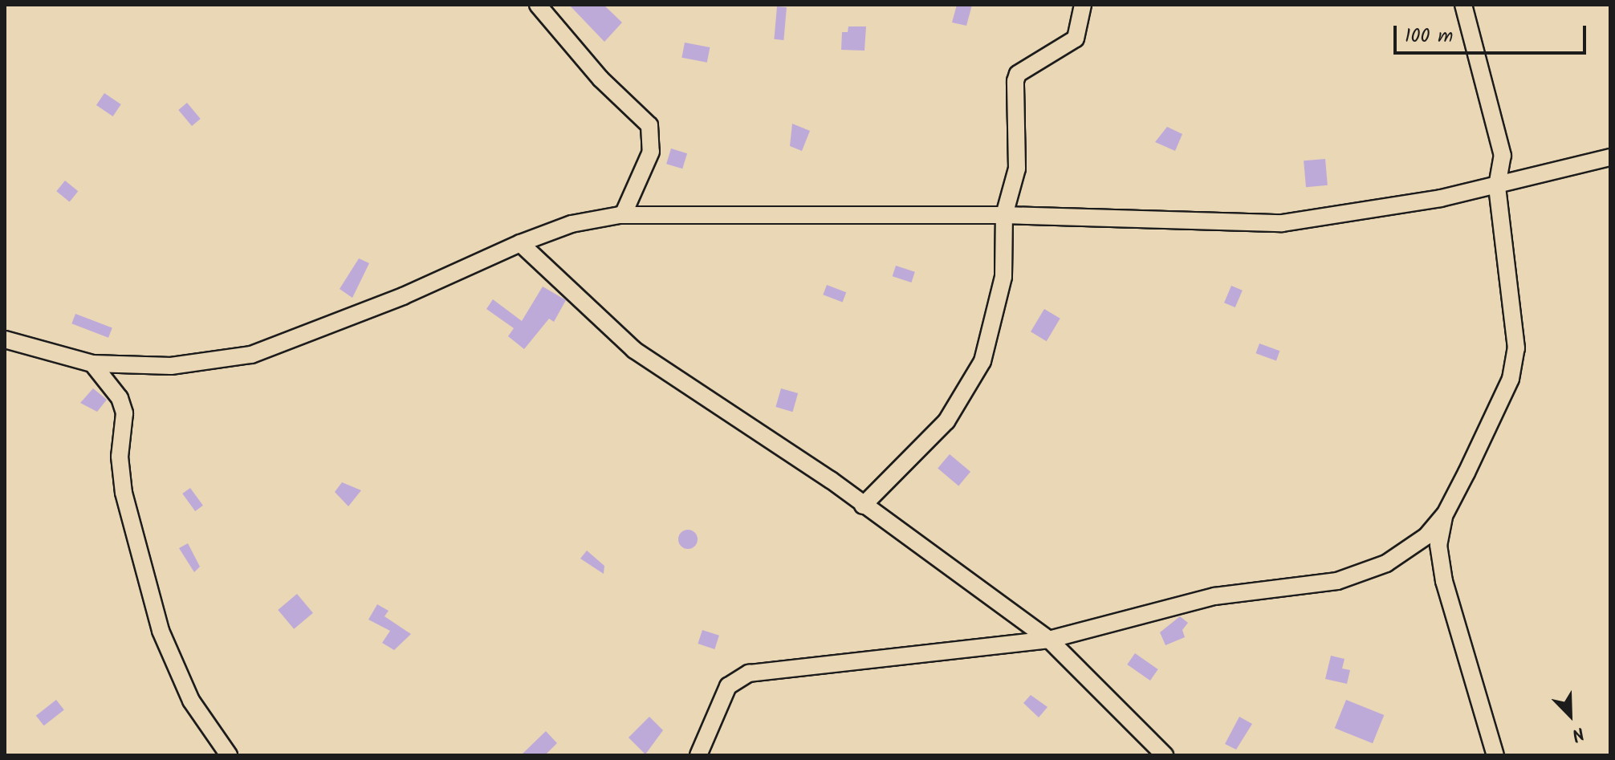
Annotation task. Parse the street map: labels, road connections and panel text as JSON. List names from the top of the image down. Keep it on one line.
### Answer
{"scale_bar":"100 m","north":"bottom right"}
